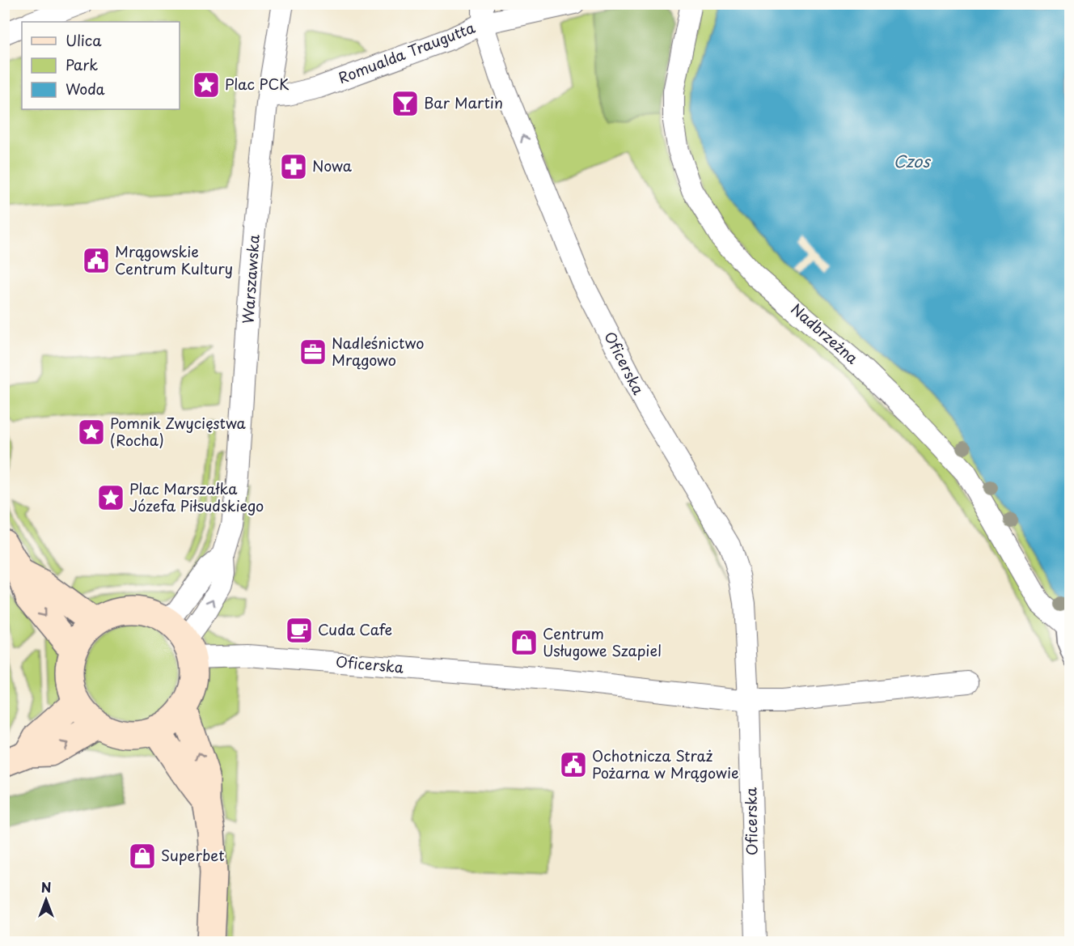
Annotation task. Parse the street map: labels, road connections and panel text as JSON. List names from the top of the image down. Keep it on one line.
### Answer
{"streets":{"street":["Romualda Traugutta","Warszawska","Nadbrzeżna","Oficerska"]},"crossings":[["Romualda Traugutta","Warszawska"],["Romualda Traugutta","Oficerska"],["Warszawska","Oficerska"]],"one_way":["Oficerska"],"water":["Czos"],"places":{"place":["Plac PCK","Pomnik Zwycięstwa (Rocha)","Plac Marszałka Józefa Piłsudskiego"],"bar":["Bar Martin"],"pharmacy":["Nowa"],"public building":["Mrągowskie Centrum Kultury","Ochotnicza Straż Pożarna w Mrągowie"],"office":["Nadleśnictwo Mrągowo"],"cafe":["Cuda Cafe"],"shop":["Centrum Usługowe Szapiel","Superbet"]},"legend":["Ulica","Park","Woda"],"north":"top"}
